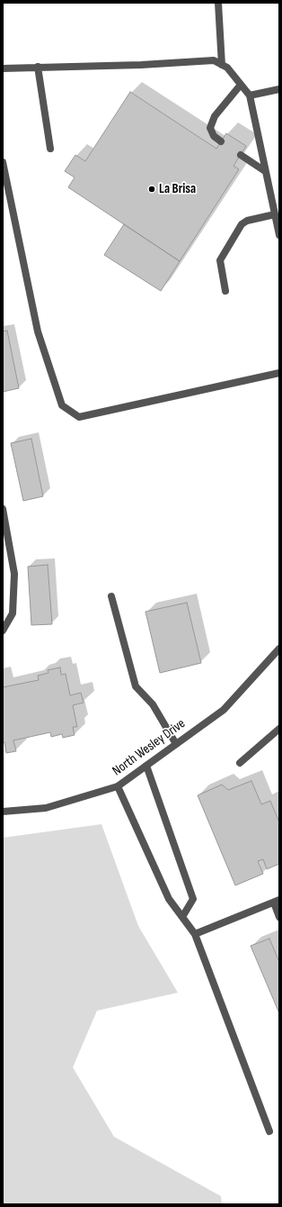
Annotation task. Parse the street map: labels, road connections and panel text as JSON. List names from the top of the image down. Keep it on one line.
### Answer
{"streets":{"street":["North Wesley Drive"]},"places":["La Brisa"]}
